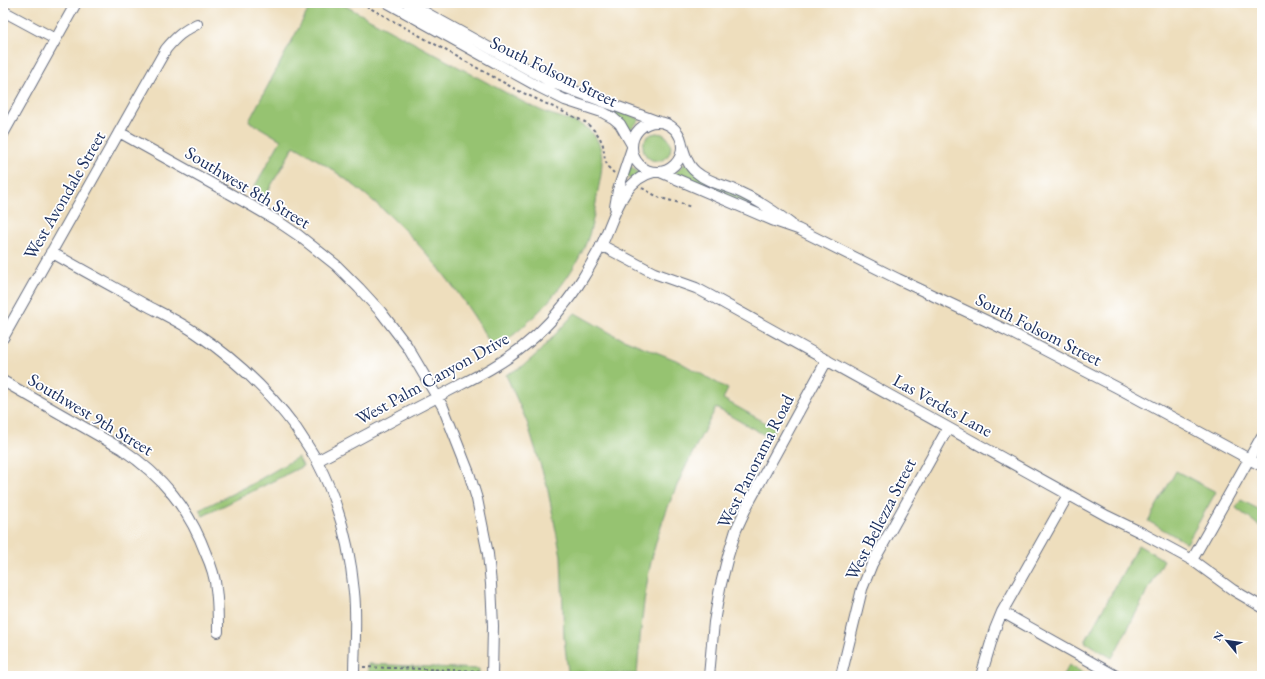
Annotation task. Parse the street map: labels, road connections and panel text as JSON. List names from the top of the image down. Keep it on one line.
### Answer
{"streets":{"street":["South Folsom Street","Southwest 8th Street","West Avondale Street","West Palm Canyon Drive","Las Verdes Lane","Southwest 9th Street","West Panorama Road","West Bellezza Street"]},"crossings":[["South Folsom Street","West Palm Canyon Drive"],["Southwest 8th Street","West Avondale Street"],["Southwest 8th Street","West Palm Canyon Drive"],["West Palm Canyon Drive","Las Verdes Lane"],["Las Verdes Lane","West Panorama Road"],["Las Verdes Lane","West Bellezza Street"]],"north":"top left"}
